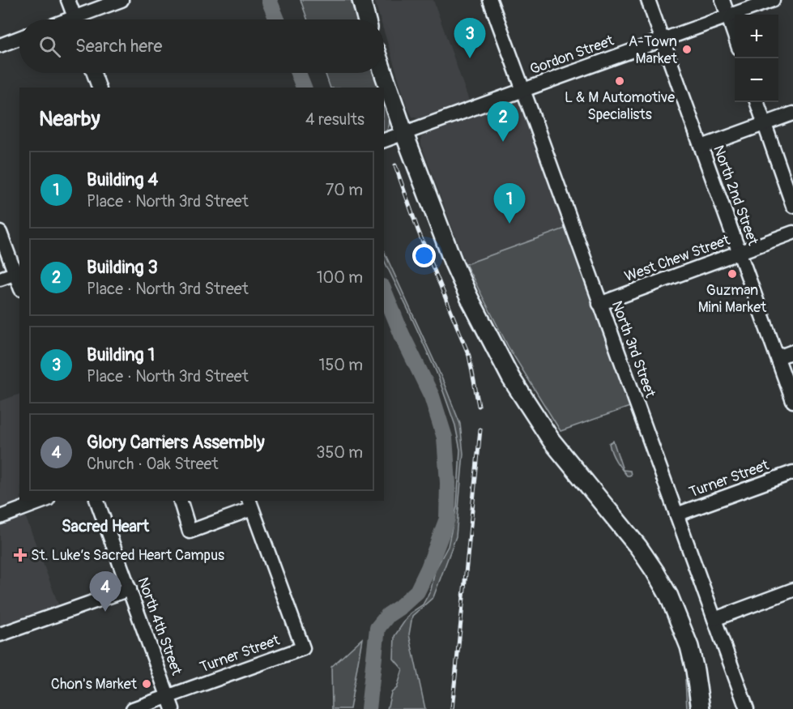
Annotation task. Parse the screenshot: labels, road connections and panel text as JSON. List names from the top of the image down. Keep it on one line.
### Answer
{"streets":{"street":["Gordon Street","North 2nd Street","West Chew Street","North 3rd Street","Turner Street","North 4th Street"]},"crossings":[["Gordon Street","North 2nd Street"],["Gordon Street","North 3rd Street"],["North 2nd Street","West Chew Street"],["West Chew Street","North 3rd Street"],["North 3rd Street","Turner Street"],["Turner Street","North 4th Street"]],"districts":["Sacred Heart"],"places":{"other":["A-Town Market","L & M Automotive Specialists","Guzman Mini Market","Chon's Market"],"health":["St. Luke’s Sacred Heart Campus"]},"page":{"map_buttons":["+","−"],"pins":["3","2","1","4"],"search":"Search here","heading":["Nearby","4 results"],"list":[{"mark":"1","name":"Building 4","note":"Place · North 3rd Street","value":"70 m"},{"mark":"2","name":"Building 3","note":"Place · North 3rd Street","value":"100 m"},{"mark":"3","name":"Building 1","note":"Place · North 3rd Street","value":"150 m"},{"mark":"4","name":"Glory Carriers Assembly","note":"Church · Oak Street","value":"350 m"}]}}
